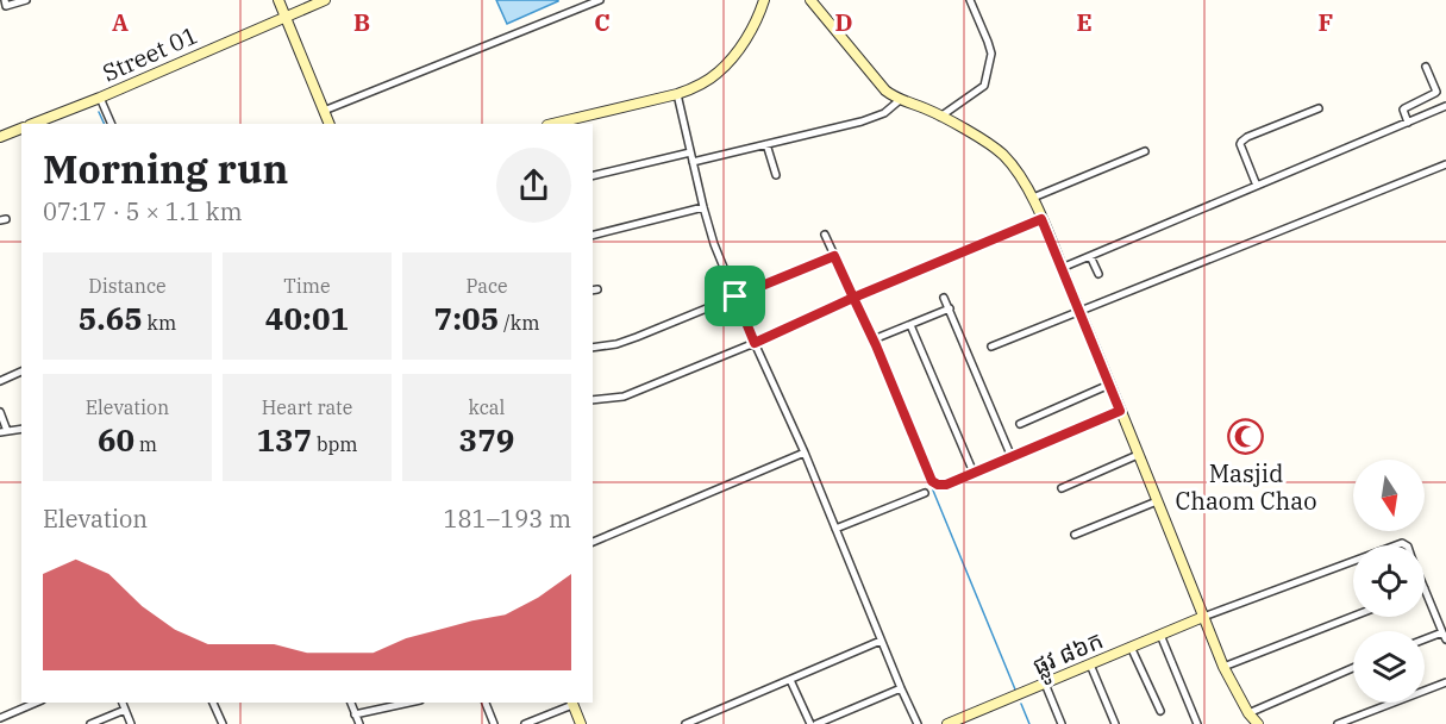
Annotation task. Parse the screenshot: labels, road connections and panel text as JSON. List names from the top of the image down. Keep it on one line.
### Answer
{"streets":{"street":["Street 01","ផ្លូវ ៨៦ក"]},"places":{"mosque":["Masjid Chaom Chao"]},"north":"bottom","page":{"heading":["Morning run","07:17 · 5 × 1.1 km"],"stats":[["Distance","5.65 km"],["Time","40:01"],["Pace","7:05 /km"],["Elevation","60 m"],["Heart rate","137 bpm"],["kcal","379"]],"chart":["Elevation","181–193 m"]},"grid":{"columns":["A","B","C","D","E","F"]}}
